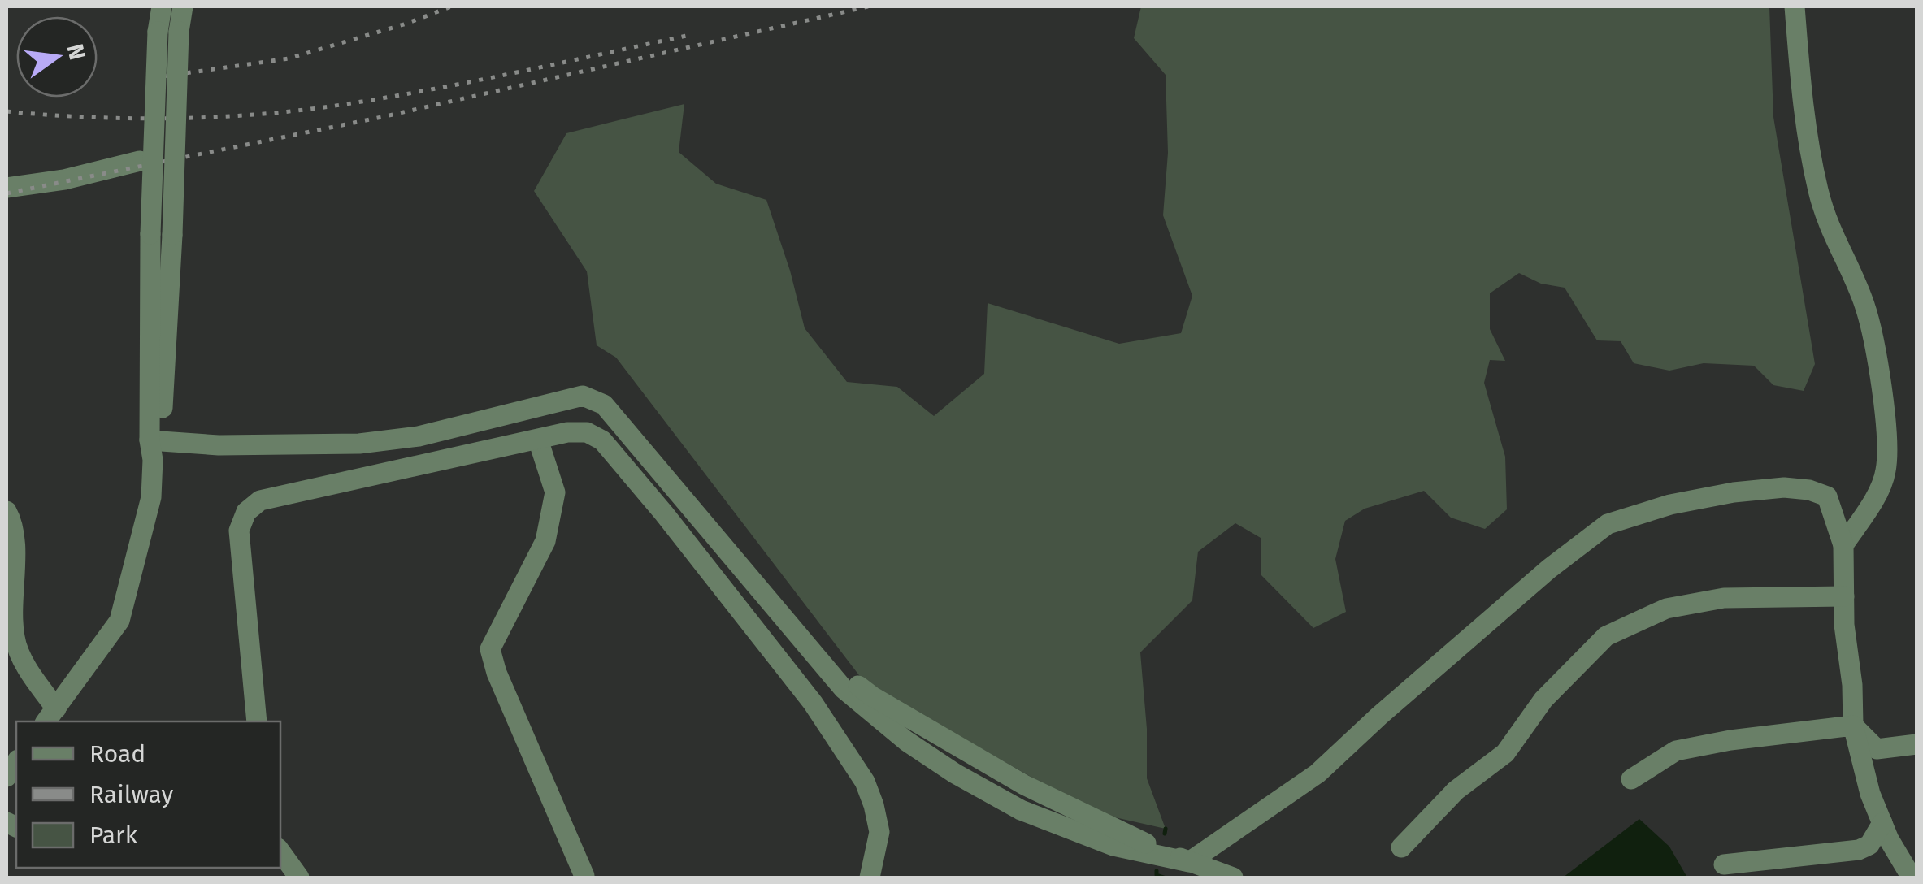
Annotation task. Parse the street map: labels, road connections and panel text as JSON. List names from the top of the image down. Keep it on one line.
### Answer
{"legend":["Road","Railway","Park"],"north":"right"}
